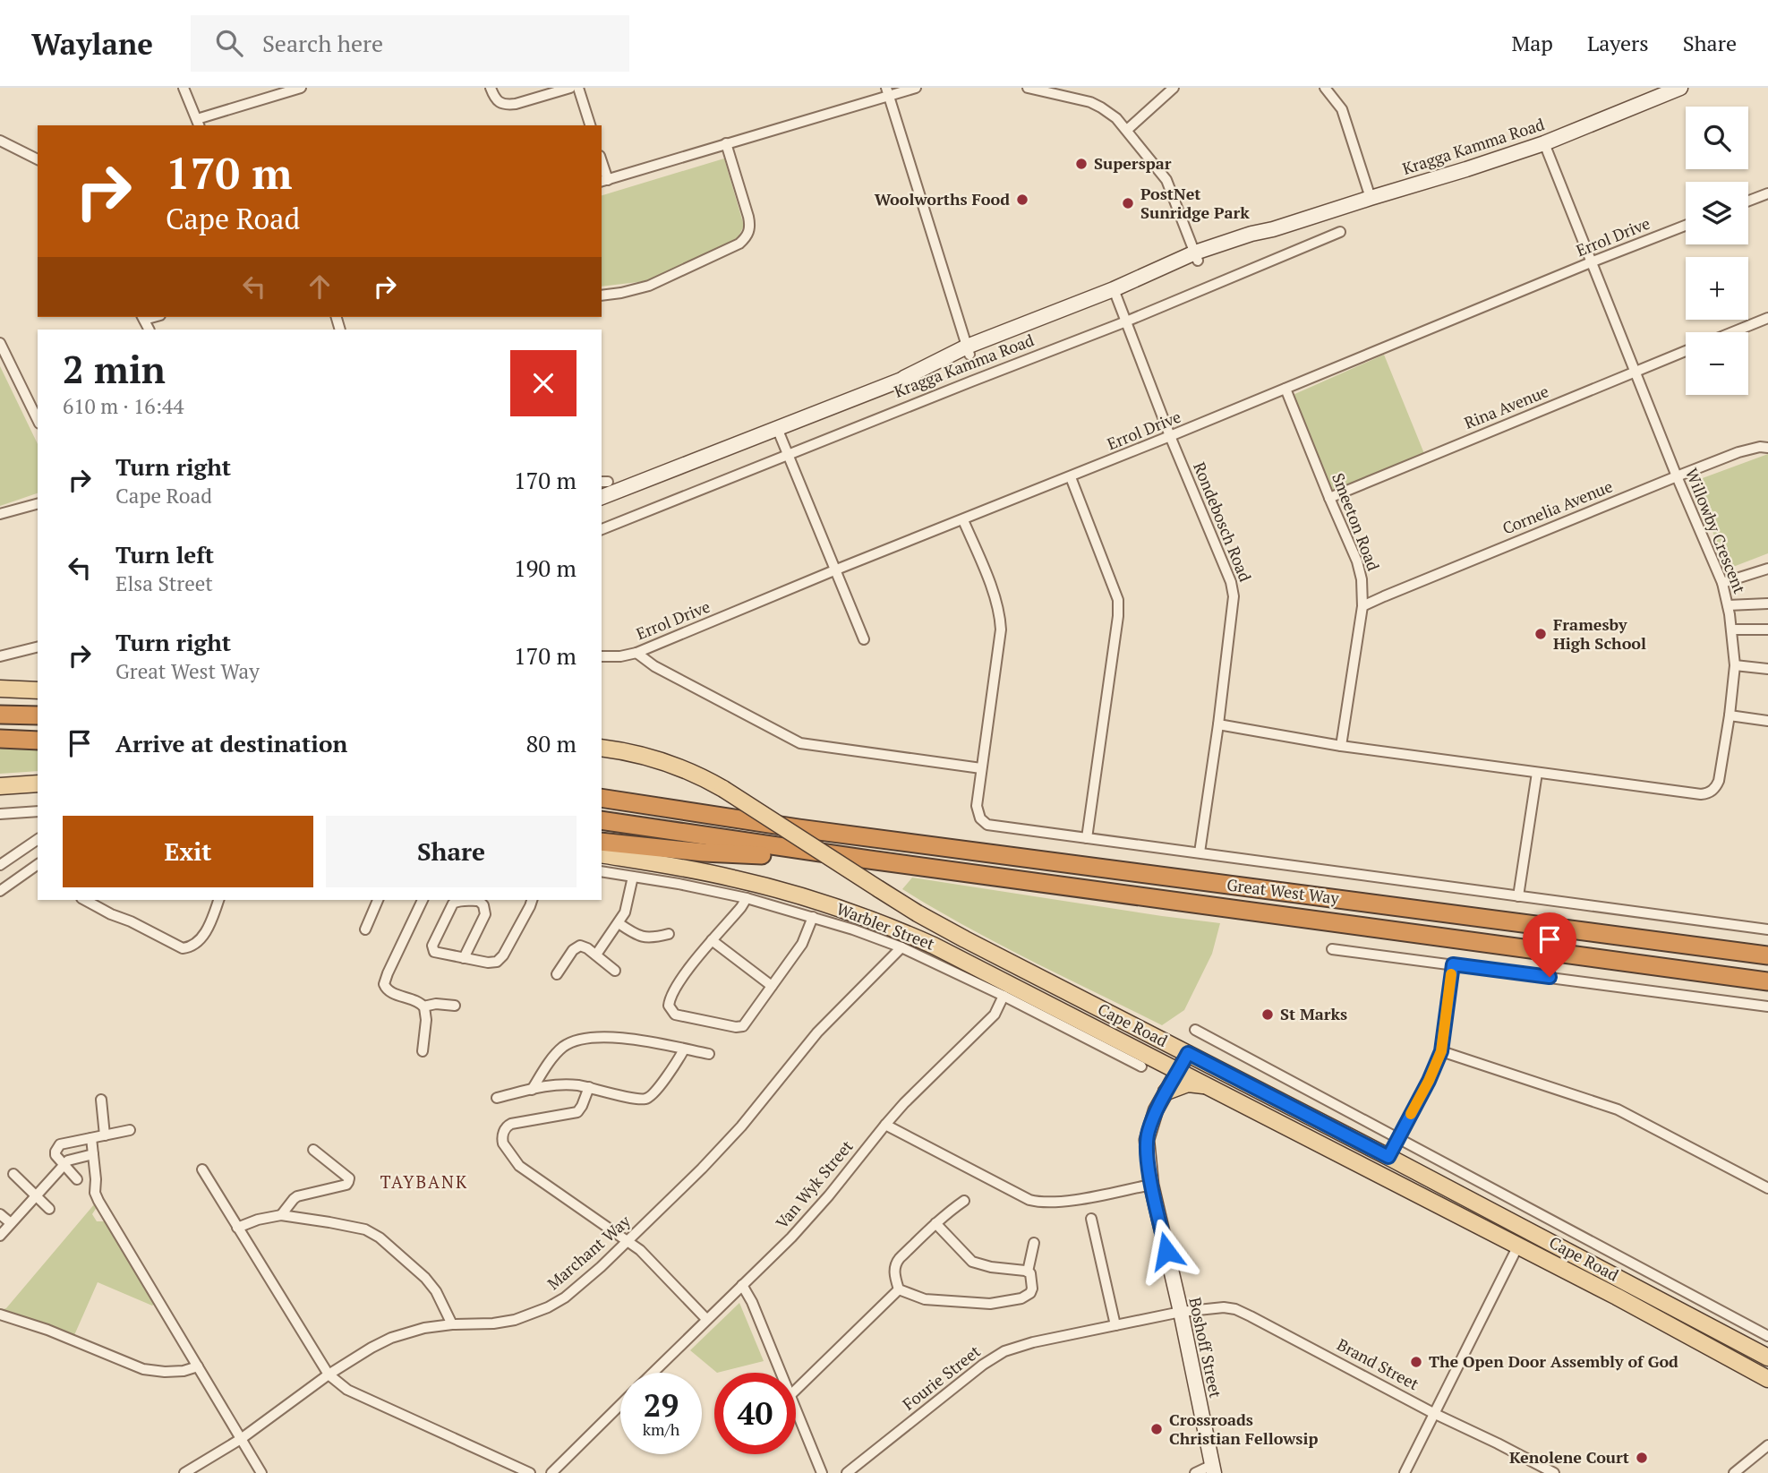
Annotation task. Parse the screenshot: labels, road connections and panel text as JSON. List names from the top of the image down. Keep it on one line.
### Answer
{"streets":{"highway":["Great West Way"],"main road":["Kragga Kamma Road","Cape Road","Boshoff Street"],"street":["Errol Drive","Rina Avenue","Cornelia Avenue","Rondebosch Road","Smeeton Road","Willowby Crescent","Warbler Street","Van Wyk Street","Marchant Way","Brand Street","Fourie Street"]},"crossings":[["Kragga Kamma Road","Rondebosch Road"],["Kragga Kamma Road","Willowby Crescent"],["Errol Drive","Rondebosch Road"],["Errol Drive","Smeeton Road"],["Errol Drive","Willowby Crescent"],["Rina Avenue","Smeeton Road"],["Rina Avenue","Willowby Crescent"],["Cornelia Avenue","Smeeton Road"],["Cornelia Avenue","Willowby Crescent"],["Rondebosch Road","Willowby Crescent"],["Rondebosch Road","Great West Way"],["Smeeton Road","Willowby Crescent"],["Warbler Street","Van Wyk Street"],["Warbler Street","Marchant Way"],["Cape Road","Boshoff Street"],["Boshoff Street","Brand Street"],["Boshoff Street","Fourie Street"],["Brand Street","Fourie Street"]],"districts":["TAYBANK"],"places":["Superspar","Woolworths Food","PostNet Sunridge Park","Framesby High School","St Marks","The Open Door Assembly of God","Crossroads Christian Fellowsip","Kenolene Court"],"page":{"header":"Waylane","search":"Search here","nav":["Map","Layers","Share"],"map_buttons":["+","−"],"turn":["170 m","Cape Road"],"heading":["2 min","610 m · 16:44"],"list":[{"name":"Turn right","note":"Cape Road","value":"170 m"},{"name":"Turn left","note":"Elsa Street","value":"190 m"},{"name":"Turn right","note":"Great West Way","value":"170 m"},{"name":"Arrive at destination","value":"80 m"}],"buttons":["Exit","Share"],"speed":"29 km/h","limit":"40"}}
